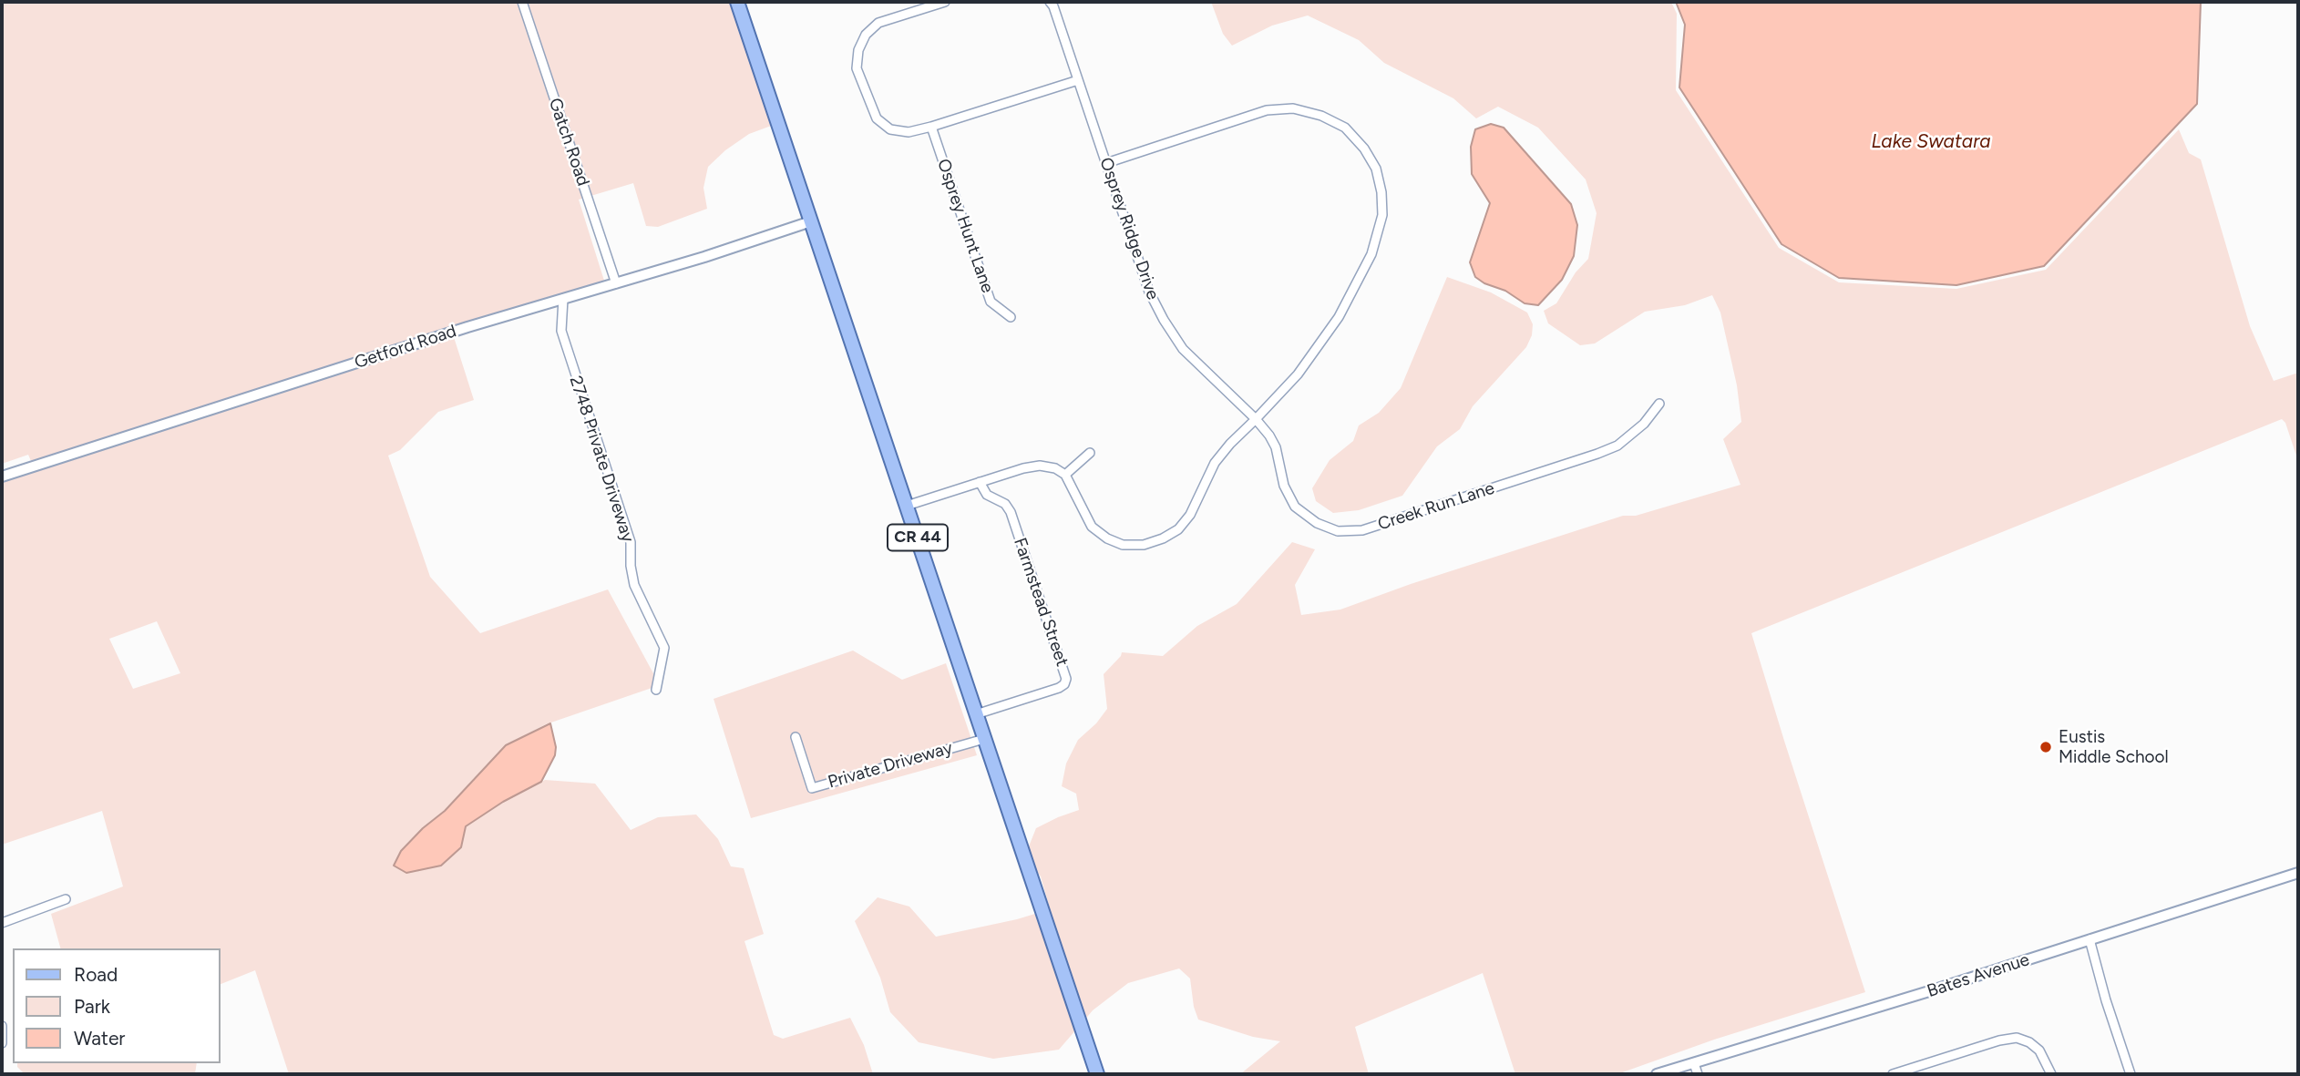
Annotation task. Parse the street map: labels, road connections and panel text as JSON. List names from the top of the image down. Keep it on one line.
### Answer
{"streets":{"main road":["CR 44"],"street":["Gatch Road","Osprey Hunt Lane","Osprey Ridge Drive","Getford Road","2748 Private Driveway","Creek Run Lane","Farmstead Street","Private Driveway","Bates Avenue"]},"crossings":[["Gatch Road","Getford Road"],["Osprey Ridge Drive","Creek Run Lane"],["Getford Road","2748 Private Driveway"],["Getford Road","CR 44"],["CR 44","Farmstead Street"],["CR 44","Private Driveway"]],"water":["Lake Swatara"],"places":["Eustis Middle School"],"legend":["Road","Park","Water"]}
